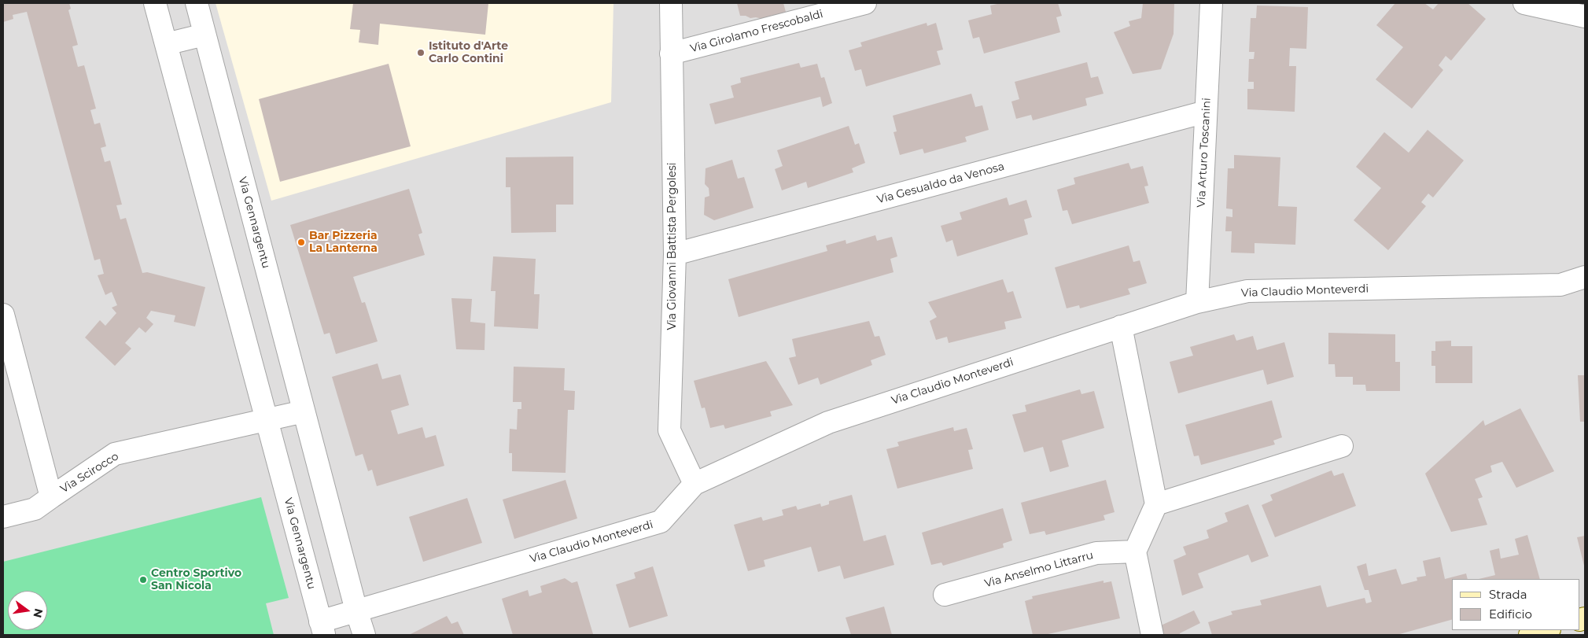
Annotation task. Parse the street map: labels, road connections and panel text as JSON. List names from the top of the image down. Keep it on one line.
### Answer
{"streets":{"street":["Via Girolamo Frescobaldi","Via Arturo Toscanini","Via Gesualdo da Venosa","Via Gennargentu","Via Giovanni Battista Pergolesi","Via Claudio Monteverdi","Via Scirocco","Via Anselmo Littarru"]},"crossings":[["Via Girolamo Frescobaldi","Via Giovanni Battista Pergolesi"],["Via Arturo Toscanini","Via Gesualdo da Venosa"],["Via Arturo Toscanini","Via Claudio Monteverdi"],["Via Gesualdo da Venosa","Via Giovanni Battista Pergolesi"],["Via Gennargentu","Via Claudio Monteverdi"],["Via Gennargentu","Via Scirocco"],["Via Giovanni Battista Pergolesi","Via Claudio Monteverdi"]],"places":["Istituto d'Arte Carlo Contini","Bar Pizzeria La Lanterna","Centro Sportivo San Nicola"],"legend":["Strada","Edificio"],"north":"right"}
